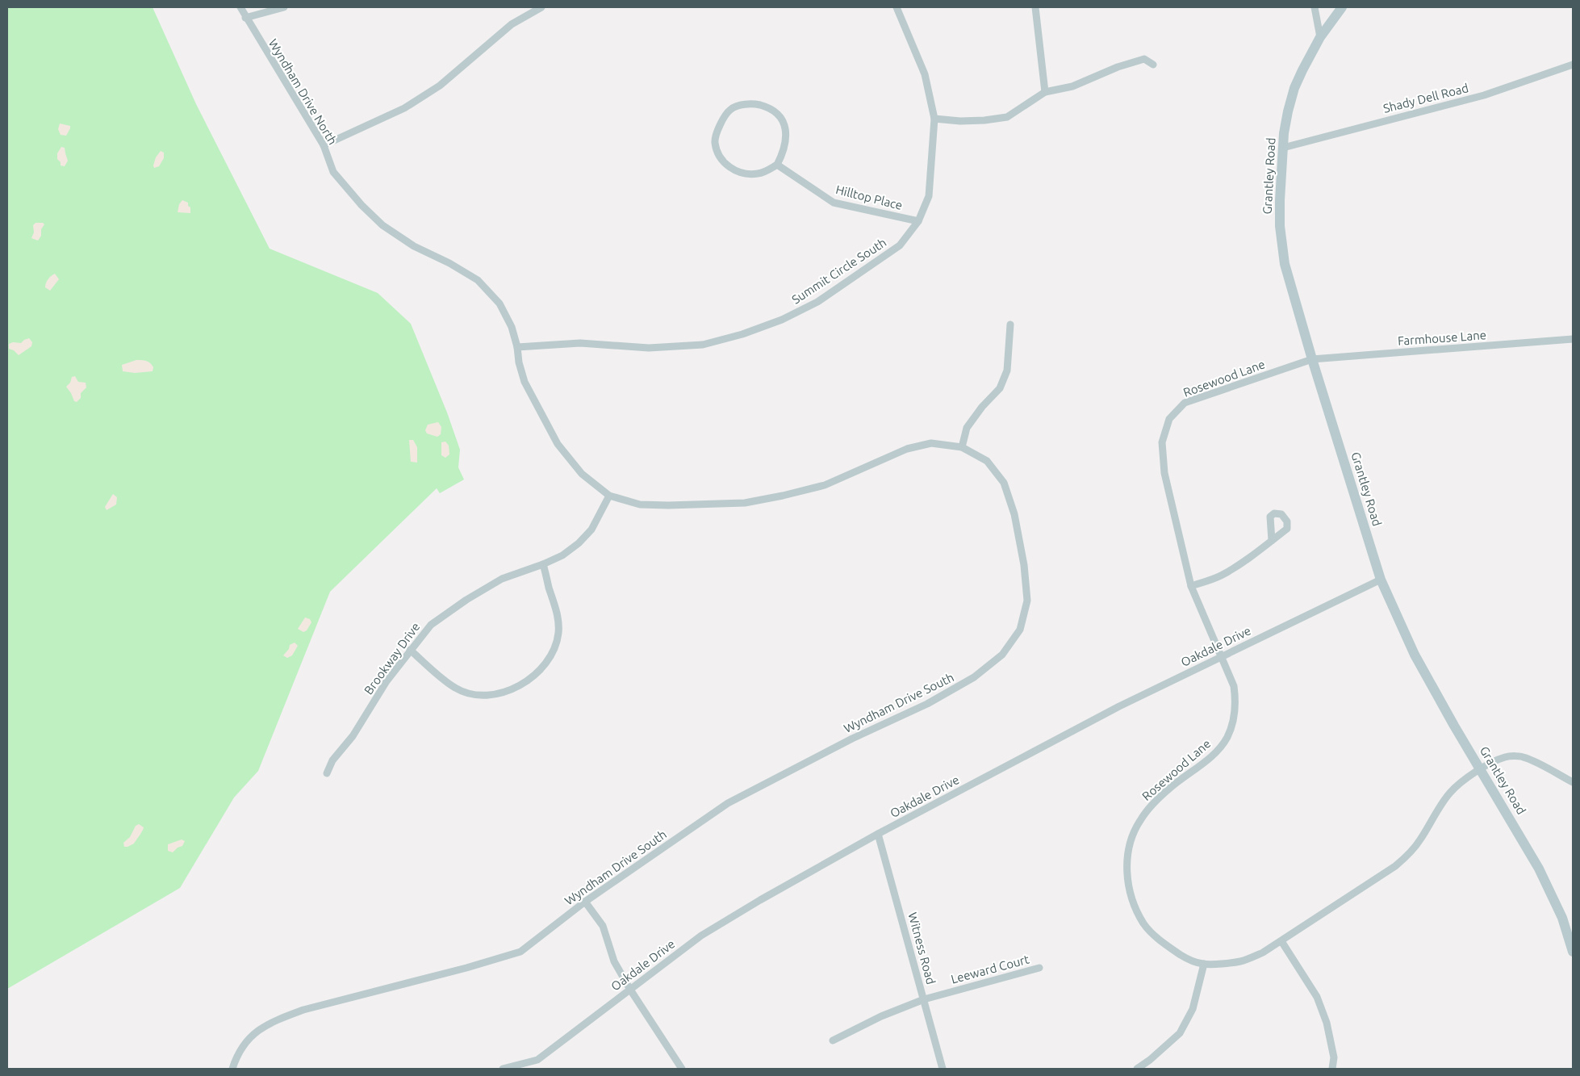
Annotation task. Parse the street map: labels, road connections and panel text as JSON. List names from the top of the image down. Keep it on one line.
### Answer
{"streets":{"street":["Wyndham Drive North","Shady Dell Road","Grantley Road","Hilltop Place","Summit Circle South","Farmhouse Lane","Rosewood Lane","Oakdale Drive","Brookway Drive","Wyndham Drive South","Witness Road","Leeward Court"]},"crossings":[["Wyndham Drive North","Summit Circle South"],["Wyndham Drive North","Wyndham Drive South"],["Shady Dell Road","Grantley Road"],["Grantley Road","Farmhouse Lane"],["Grantley Road","Rosewood Lane"],["Grantley Road","Oakdale Drive"],["Hilltop Place","Summit Circle South"],["Summit Circle South","Wyndham Drive South"],["Farmhouse Lane","Rosewood Lane"],["Rosewood Lane","Oakdale Drive"],["Oakdale Drive","Witness Road"],["Brookway Drive","Wyndham Drive South"],["Witness Road","Leeward Court"]]}
